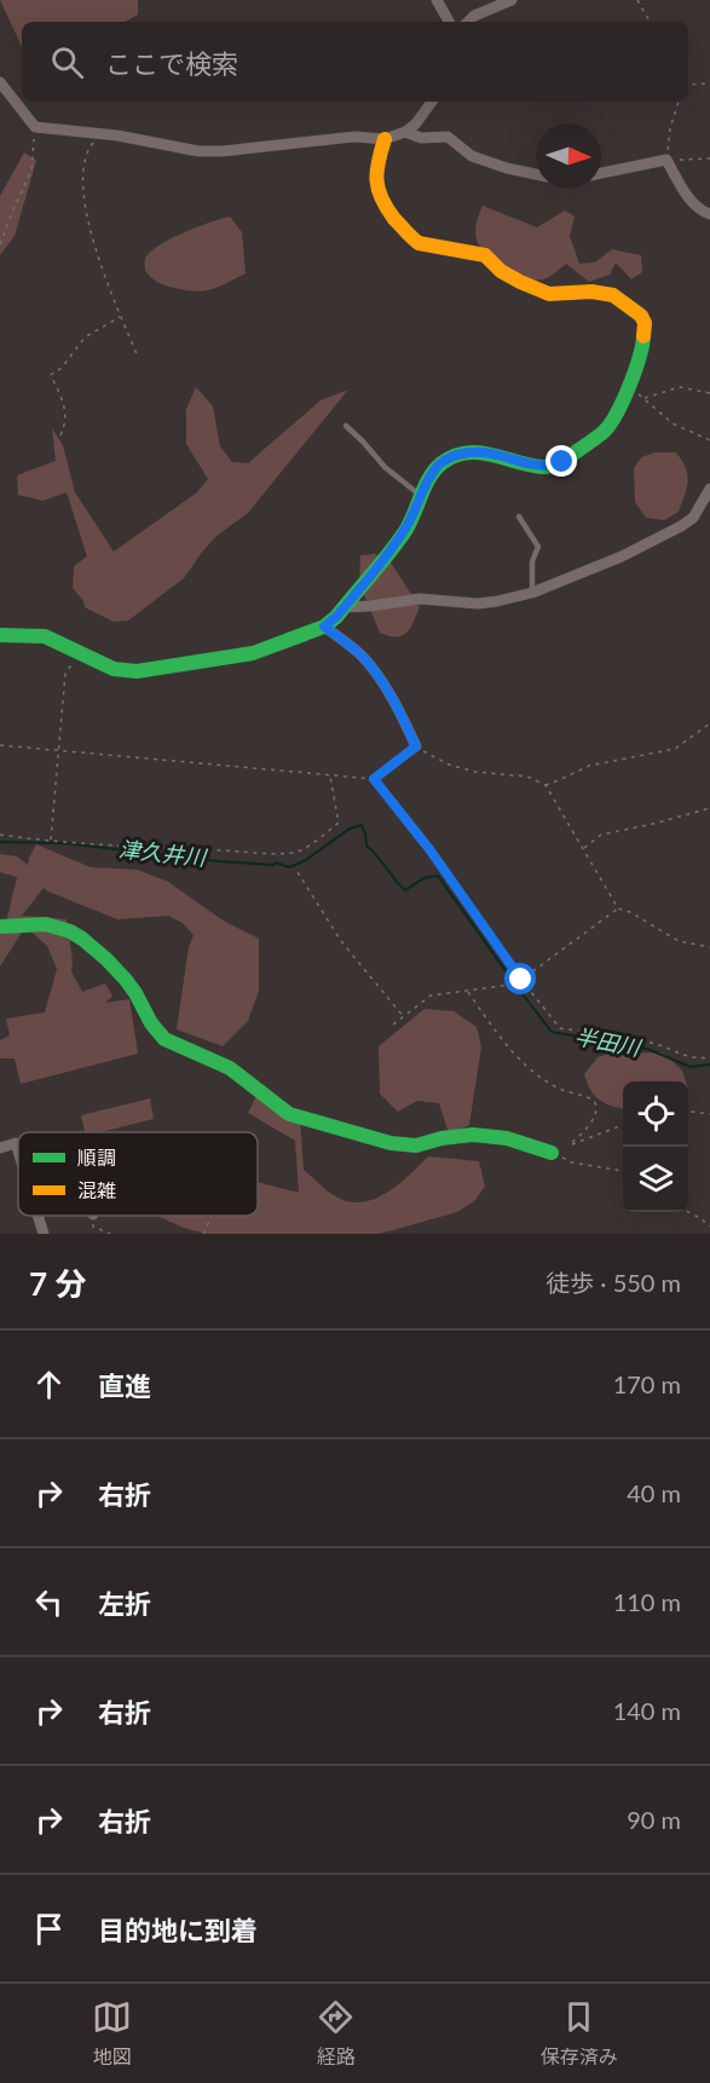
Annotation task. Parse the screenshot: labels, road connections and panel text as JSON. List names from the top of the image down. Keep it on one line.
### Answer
{"water":["津久井川","半田川"],"legend":["順調","混雑"],"north":"right","page":{"search":"ここで検索","heading":["7 分","徒歩 · 550 m"],"list":[["直進","170 m"],["右折","40 m"],["左折","110 m"],["右折","140 m"],["右折","90 m"],"目的地に到着"],"nav":["地図","経路","保存済み"]}}
